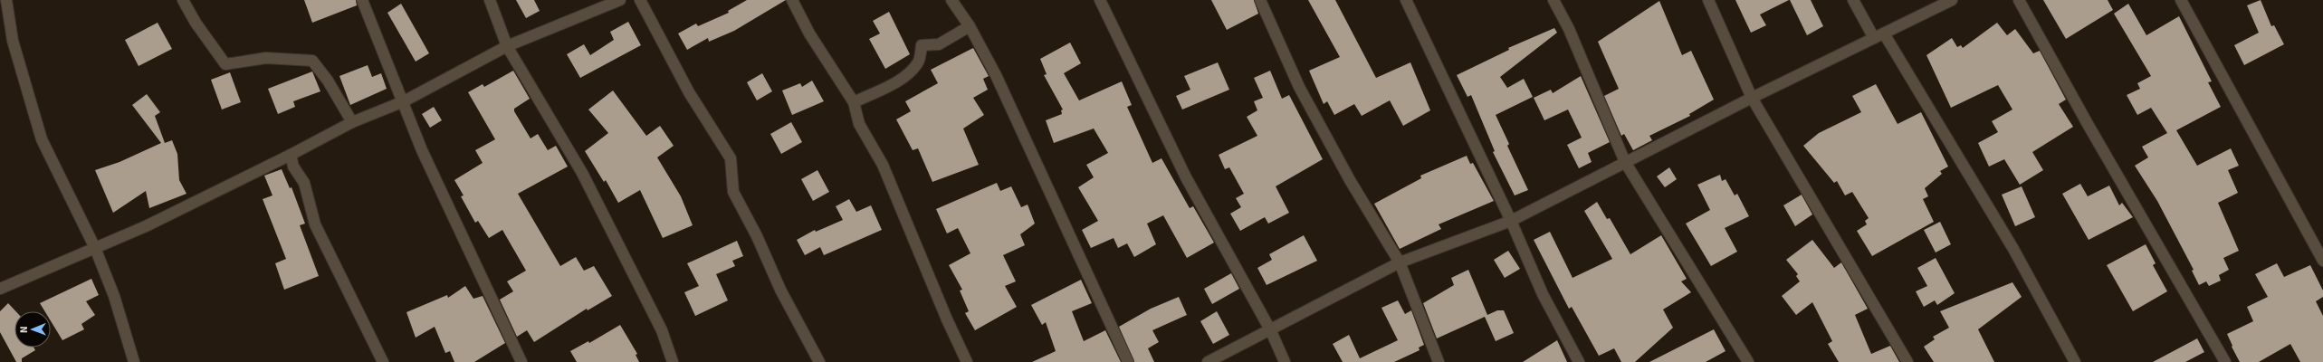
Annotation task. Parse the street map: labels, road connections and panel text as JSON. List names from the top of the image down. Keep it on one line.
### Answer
{"north":"left"}
